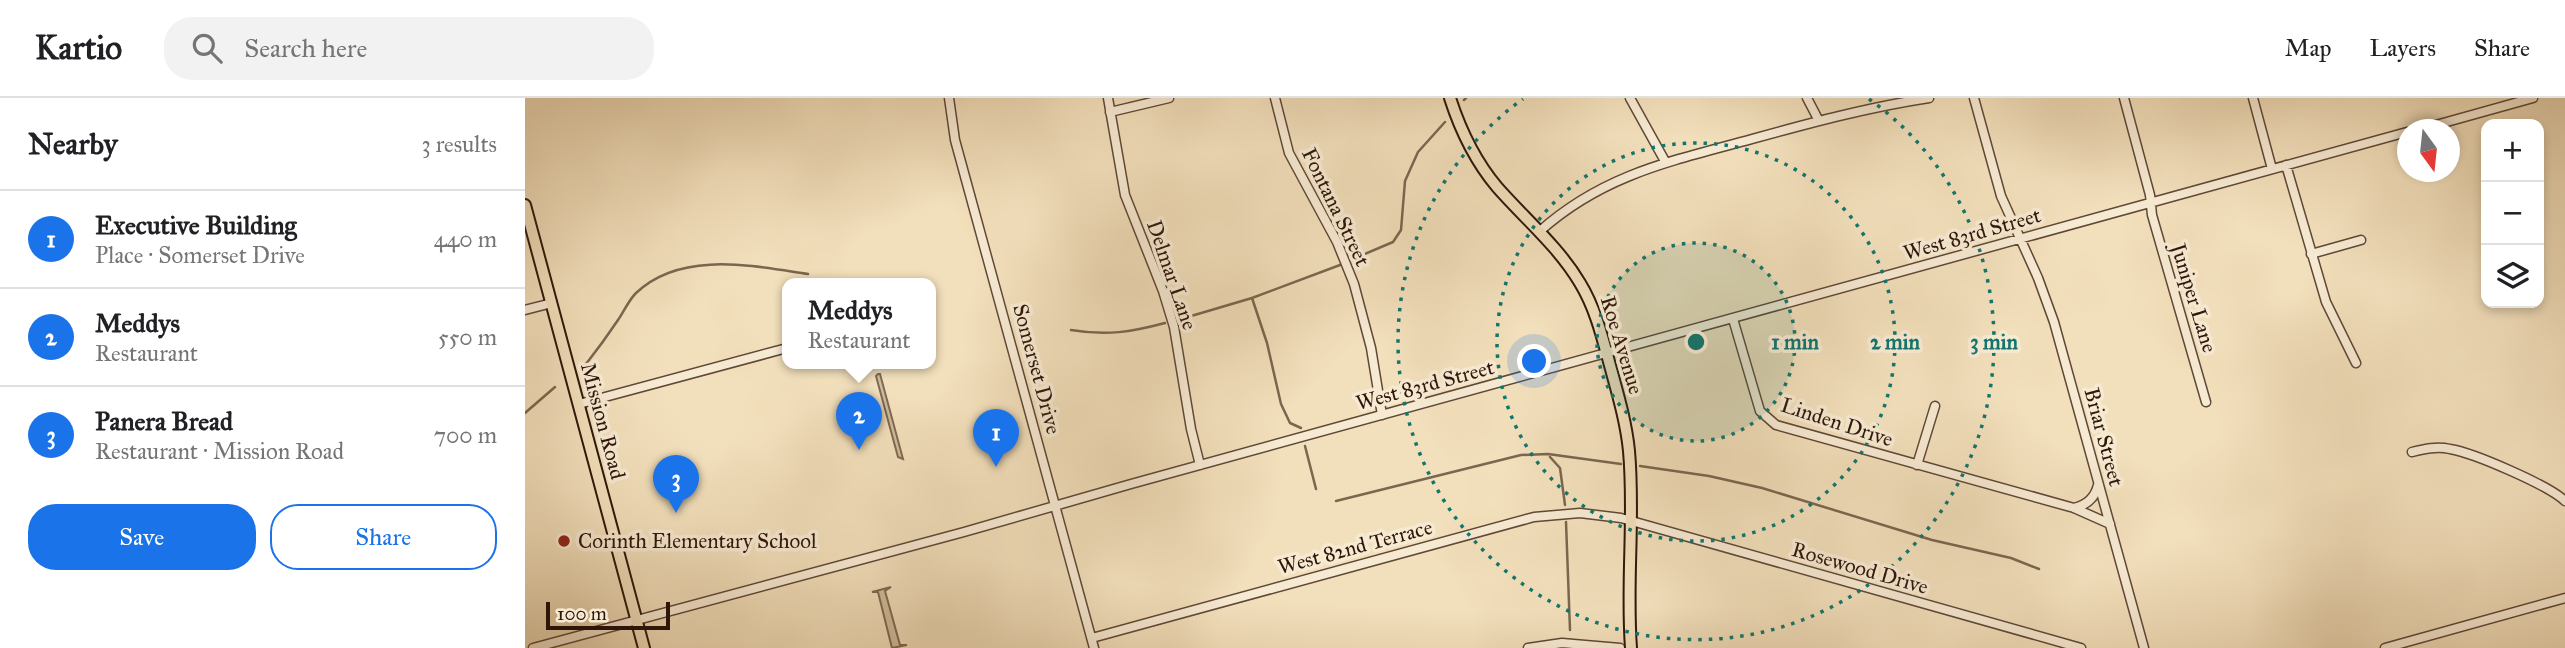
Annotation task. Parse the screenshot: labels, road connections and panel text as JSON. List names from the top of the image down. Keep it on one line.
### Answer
{"streets":{"main road":["Roe Avenue","Mission Road"],"street":["Fontana Street","West 83rd Street","Delmar Lane","Juniper Lane","Somerset Drive","Linden Drive","Briar Street","West 82nd Terrace","Rosewood Drive"]},"crossings":[["Fontana Street","West 83rd Street"],["West 83rd Street","Delmar Lane"],["West 83rd Street","Juniper Lane"],["West 83rd Street","Roe Avenue"],["West 83rd Street","Somerset Drive"],["West 83rd Street","Mission Road"],["West 83rd Street","Linden Drive"],["West 83rd Street","Briar Street"],["Roe Avenue","West 82nd Terrace"],["Roe Avenue","Rosewood Drive"],["Somerset Drive","West 82nd Terrace"],["Linden Drive","Briar Street"],["West 82nd Terrace","Rosewood Drive"]],"places":["Corinth Elementary School"],"scale_bar":"100 m","north":"bottom","page":{"header":"Kartio","search":"Search here","nav":["Map","Layers","Share"],"heading":["Nearby","3 results"],"map_buttons":["+","−"],"list":[{"mark":"1","name":"Executive Building","note":"Place · Somerset Drive","value":"440 m"},{"mark":"2","name":"Meddys","note":"Restaurant","value":"550 m"},{"mark":"3","name":"Panera Bread","note":"Restaurant · Mission Road","value":"700 m"}],"popup":["Meddys","Restaurant"],"pins":["2","1","3"],"buttons":["Save","Share"],"scale":"100 m"},"rings":["1 min","2 min","3 min"]}
